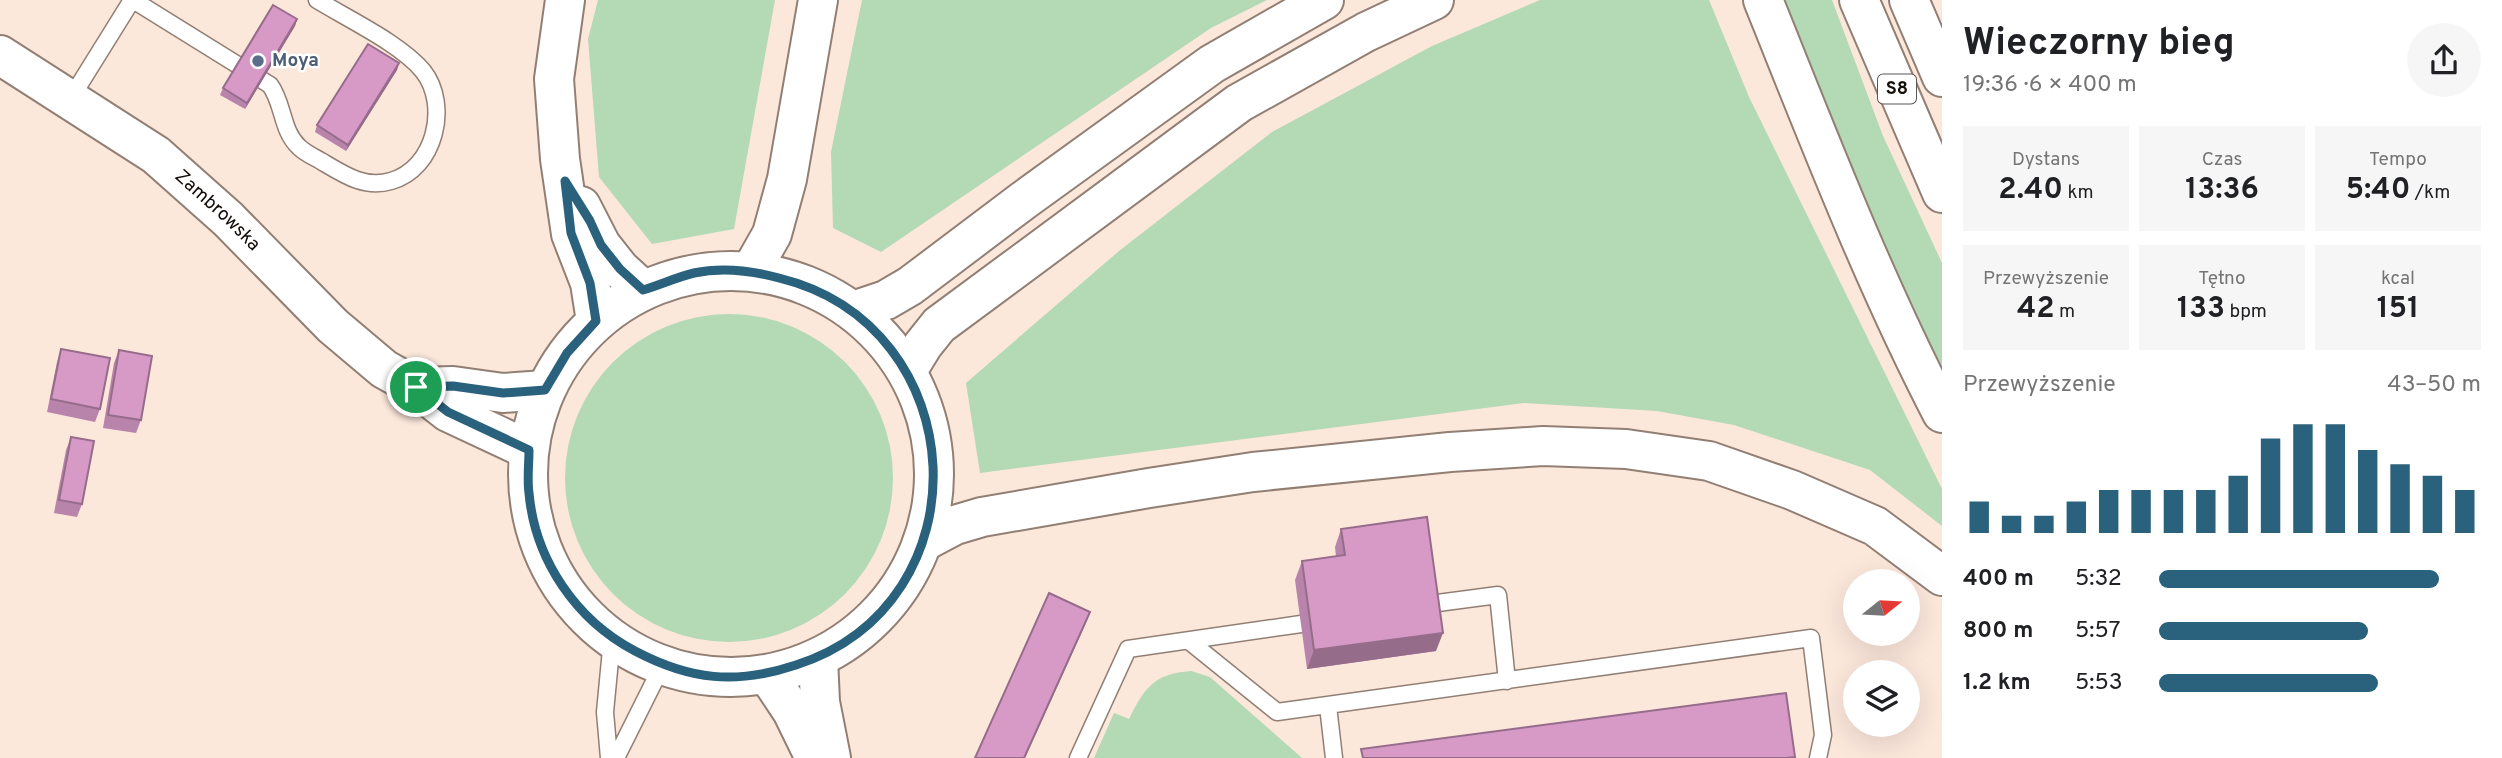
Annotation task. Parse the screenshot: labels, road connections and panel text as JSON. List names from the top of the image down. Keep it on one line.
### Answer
{"streets":{"main road":["S8","Zambrowska"]},"places":["Moya"],"north":"right","page":{"heading":["Wieczorny bieg","19:36 · 6 × 400 m"],"stats":[["Dystans","2.40 km"],["Czas","13:36"],["Tempo","5:40 /km"],["Przewyższenie","42 m"],["Tętno","133 bpm"],["kcal","151"]],"chart":["Przewyższenie","43–50 m"],"list":[{"name":"400 m","note":"5:32"},{"name":"800 m","note":"5:57"},{"name":"1.2 km","note":"5:53"}]}}
